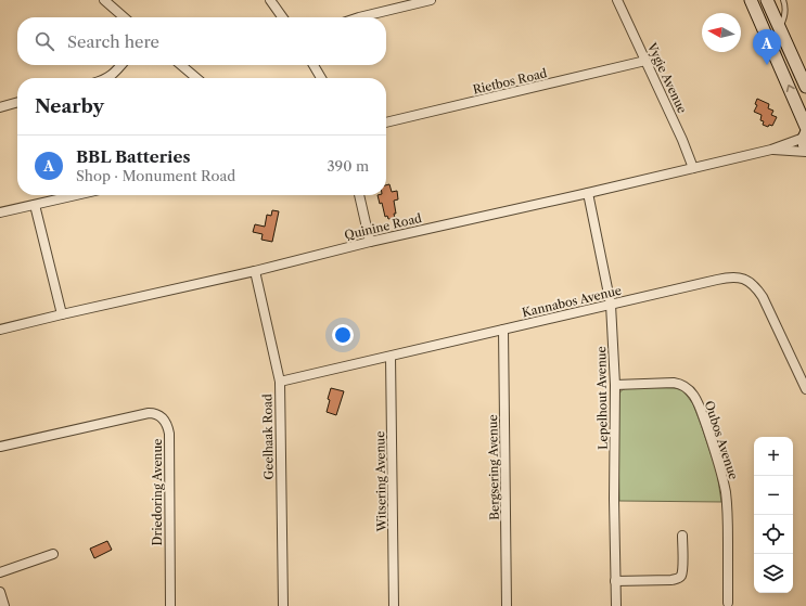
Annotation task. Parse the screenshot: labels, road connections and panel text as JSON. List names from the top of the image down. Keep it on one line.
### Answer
{"streets":{"street":["Vygie Avenue","Rietbos Road","Quinine Road","Kannabos Avenue","Lepelhout Avenue","Geelhaak Road","Oubos Avenue","Bergsering Avenue","Witsering Avenue","Driedoring Avenue"]},"crossings":[["Vygie Avenue","Rietbos Road"],["Vygie Avenue","Quinine Road"],["Quinine Road","Lepelhout Avenue"],["Quinine Road","Geelhaak Road"],["Kannabos Avenue","Lepelhout Avenue"],["Kannabos Avenue","Geelhaak Road"],["Kannabos Avenue","Bergsering Avenue"],["Kannabos Avenue","Witsering Avenue"],["Lepelhout Avenue","Oubos Avenue"]],"north":"left","page":{"search":"Search here","pins":"A","heading":"Nearby","list":[{"mark":"A","name":"BBL Batteries","note":"Shop · Monument Road","value":"390 m"}],"map_buttons":["+","−"]}}
